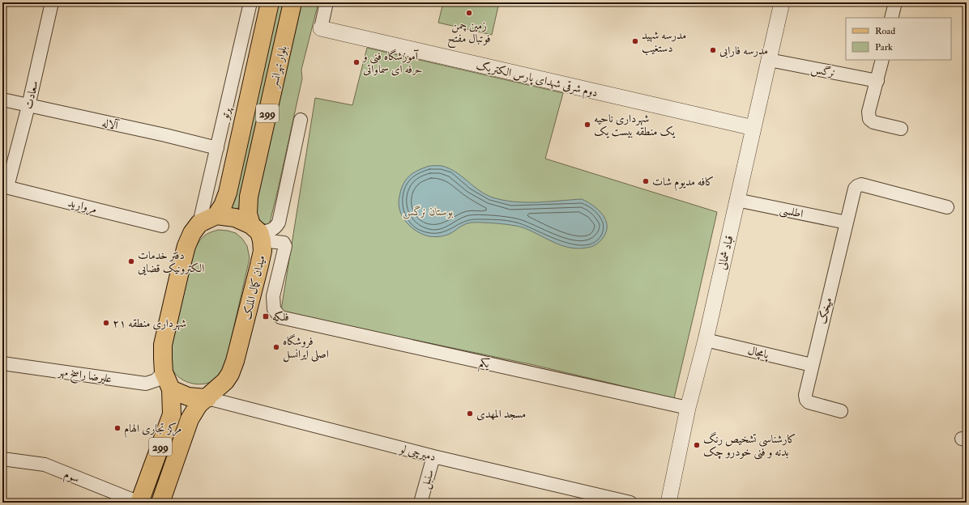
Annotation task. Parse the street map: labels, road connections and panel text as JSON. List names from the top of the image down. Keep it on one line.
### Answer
{"streets":{"main road":["بلوار تهرانسر","299","میدان کمال الملک"],"street":["نرگس","دوم شرقی شهدای پارس الکتریک","سعادت","پرتو","آلاله","مروارید","اطلسی","قباد شمالی","میخک","پامچال","یکم","علیرضا راسخ مهر","دمیرچی لو","سوم","سنبل"]},"crossings":[["بلوار تهرانسر","میدان کمال الملک"],["بلوار تهرانسر","یکم"],["نرگس","قباد شمالی"],["دوم شرقی شهدای پارس الکتریک","قباد شمالی"],["سعادت","آلاله"],["سعادت","مروارید"],["پرتو","آلاله"],["299","میدان کمال الملک"],["299","دمیرچی لو"],["299","سوم"],["اطلسی","قباد شمالی"],["اطلسی","میخک"],["قباد شمالی","پامچال"],["قباد شمالی","یکم"],["میدان کمال الملک","یکم"],["میدان کمال الملک","دمیرچی لو"],["میخک","پامچال"],["دمیرچی لو","سنبل"]],"parks":["بوستان نرگس"],"places":{"other":["زمین چمن فوتبال مفتح","مدرسه شهید دستغیب","مدرسه فارابی","آموزشگاه فنی و حرفه ای سماواتی","شهرداری ناحیه یک منطقه بیست یک","کافه مدیوم شات","دفتر خدمات الکترونیک قضایی","شهرداری منطقه ۲۱","فروشگاه اصلی ایرانسل","مسجد المهدی","مرکز تجاری الهام","کارشناسی تشخیص رنگ بدنه و فنی خودرو چک"],"transit":["فلکه"]},"legend":["Road","Park"]}
